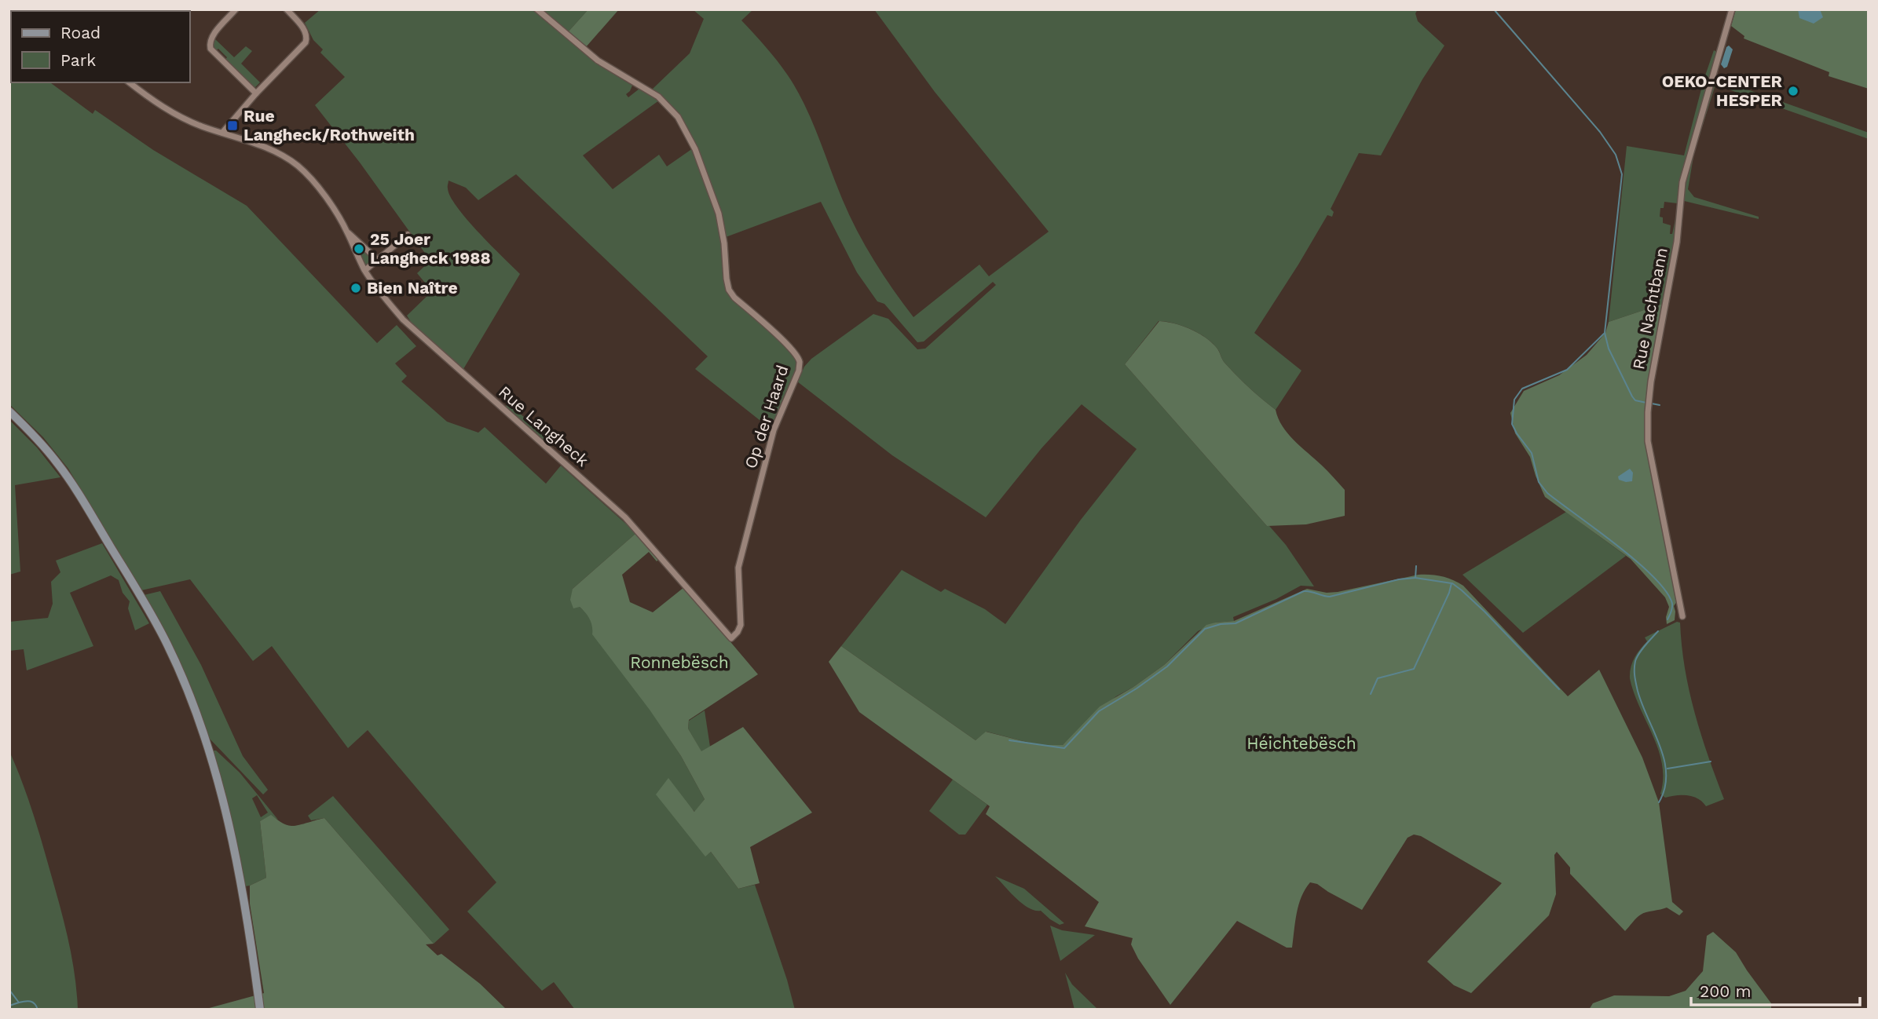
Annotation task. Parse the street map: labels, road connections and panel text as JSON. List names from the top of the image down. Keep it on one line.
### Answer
{"streets":{"street":["Rue Nachtbann","Op der Haard","Rue Langheck"]},"crossings":[["Op der Haard","Rue Langheck"]],"parks":["Ronnebësch","Héichtebësch"],"places":{"other":["OEKO-CENTER HESPER","25 Joer Langheck 1988","Bien Naître"],"transit":["Rue Langheck/Rothweith"]},"legend":["Road","Park"],"scale_bar":"200 m"}
